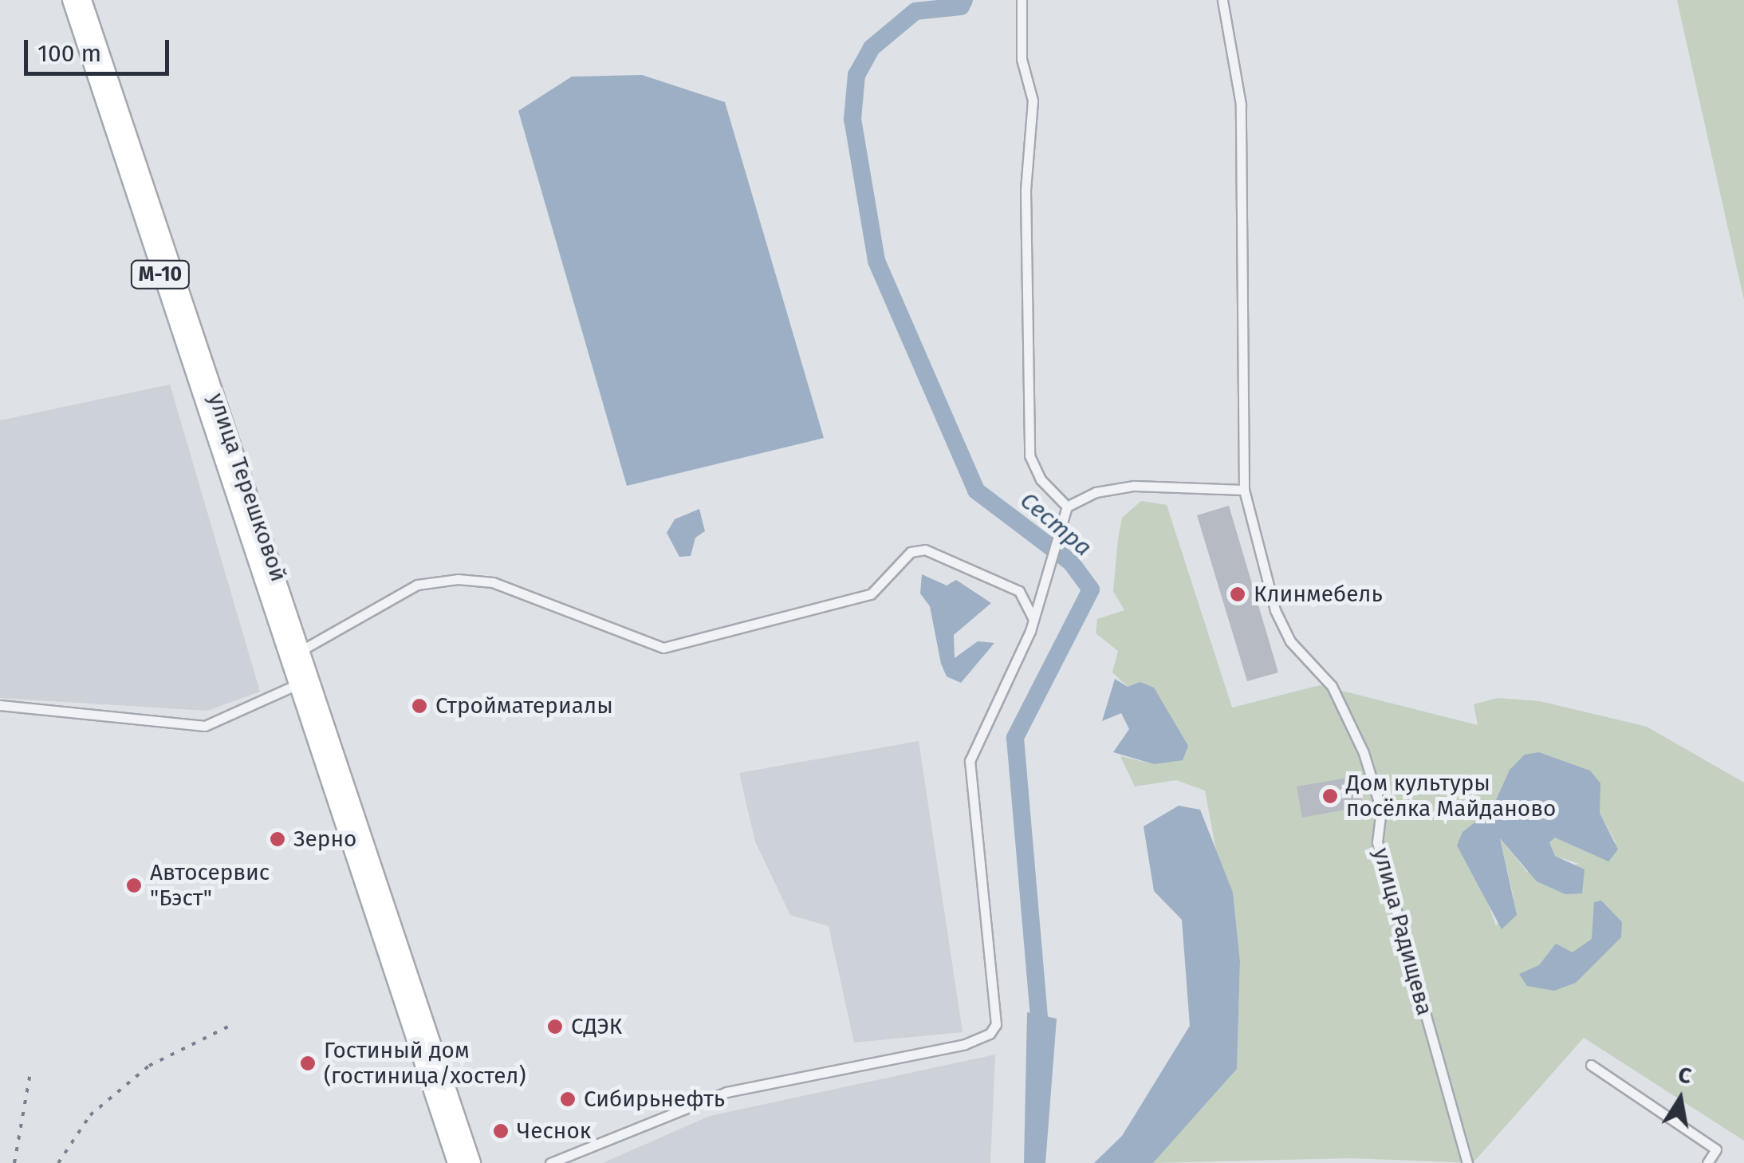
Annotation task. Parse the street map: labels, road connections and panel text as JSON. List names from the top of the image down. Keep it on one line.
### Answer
{"streets":{"highway":["М-10","улица Терешковой"],"street":["улица Радищева"]},"water":["Сестра"],"places":["Клинмебель","Стройматериалы","Дом культуры посёлка Майданово","Зерно","Автосервис \"Бэст\"","СДЭК","Гостиный дом (гостиница/хостел)","Сибирьнефть","Чеснок"],"scale_bar":"100 m","north":"top"}
